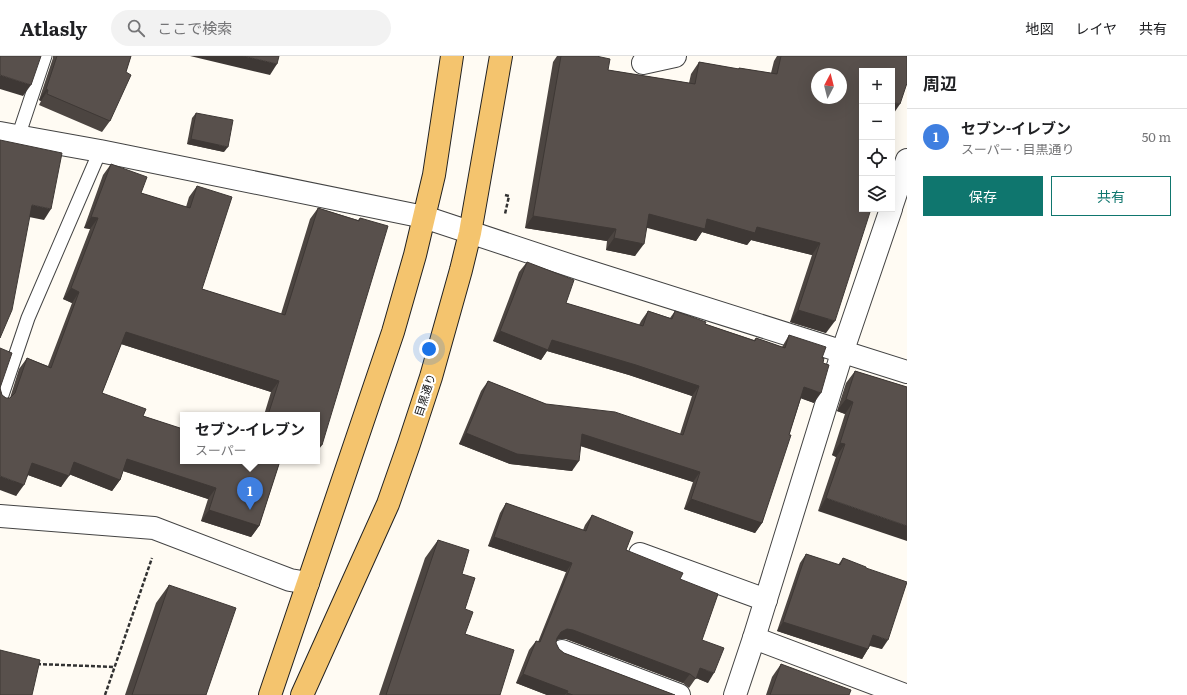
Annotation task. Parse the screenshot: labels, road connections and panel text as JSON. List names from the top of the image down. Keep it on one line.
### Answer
{"streets":{"main road":["目黒通り"]},"north":"top","page":{"header":"Atlasly","search":"ここで検索","nav":["地図","レイヤ","共有"],"heading":"周辺","map_buttons":["+","−"],"list":[{"mark":"1","name":"セブン-イレブン","note":"スーパー · 目黒通り","value":"50 m"}],"buttons":["保存","共有"],"popup":["セブン-イレブン","スーパー"],"pins":"1"}}
